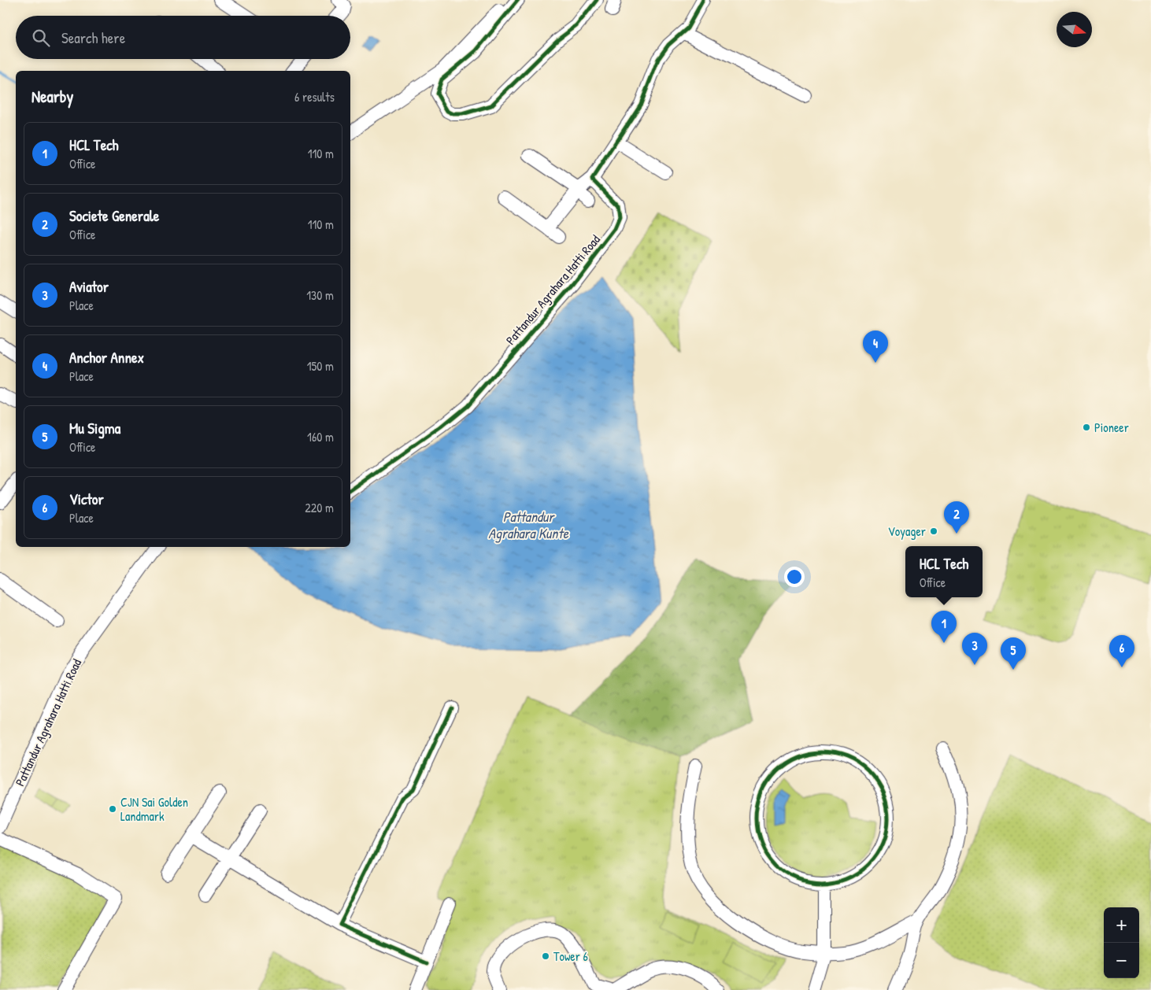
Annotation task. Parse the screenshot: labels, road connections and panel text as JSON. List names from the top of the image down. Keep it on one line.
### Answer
{"streets":{"street":["Pattandur Agrahara Hatti Road"]},"water":["Pattandur Agrahara Kunte"],"places":["Pioneer","Voyager","CJN Sai Golden Landmark","Tower 6"],"north":"right","page":{"search":"Search here","heading":["Nearby","6 results"],"list":[{"mark":"1","name":"HCL Tech","note":"Office","value":"110 m"},{"mark":"2","name":"Societe Generale","note":"Office","value":"110 m"},{"mark":"3","name":"Aviator","note":"Place","value":"130 m"},{"mark":"4","name":"Anchor Annex","note":"Place","value":"150 m"},{"mark":"5","name":"Mu Sigma","note":"Office","value":"160 m"},{"mark":"6","name":"Victor","note":"Place","value":"220 m"}],"pins":["4","2","1","3","6","5"],"popup":["HCL Tech","Office"],"map_buttons":["+","−"]}}
